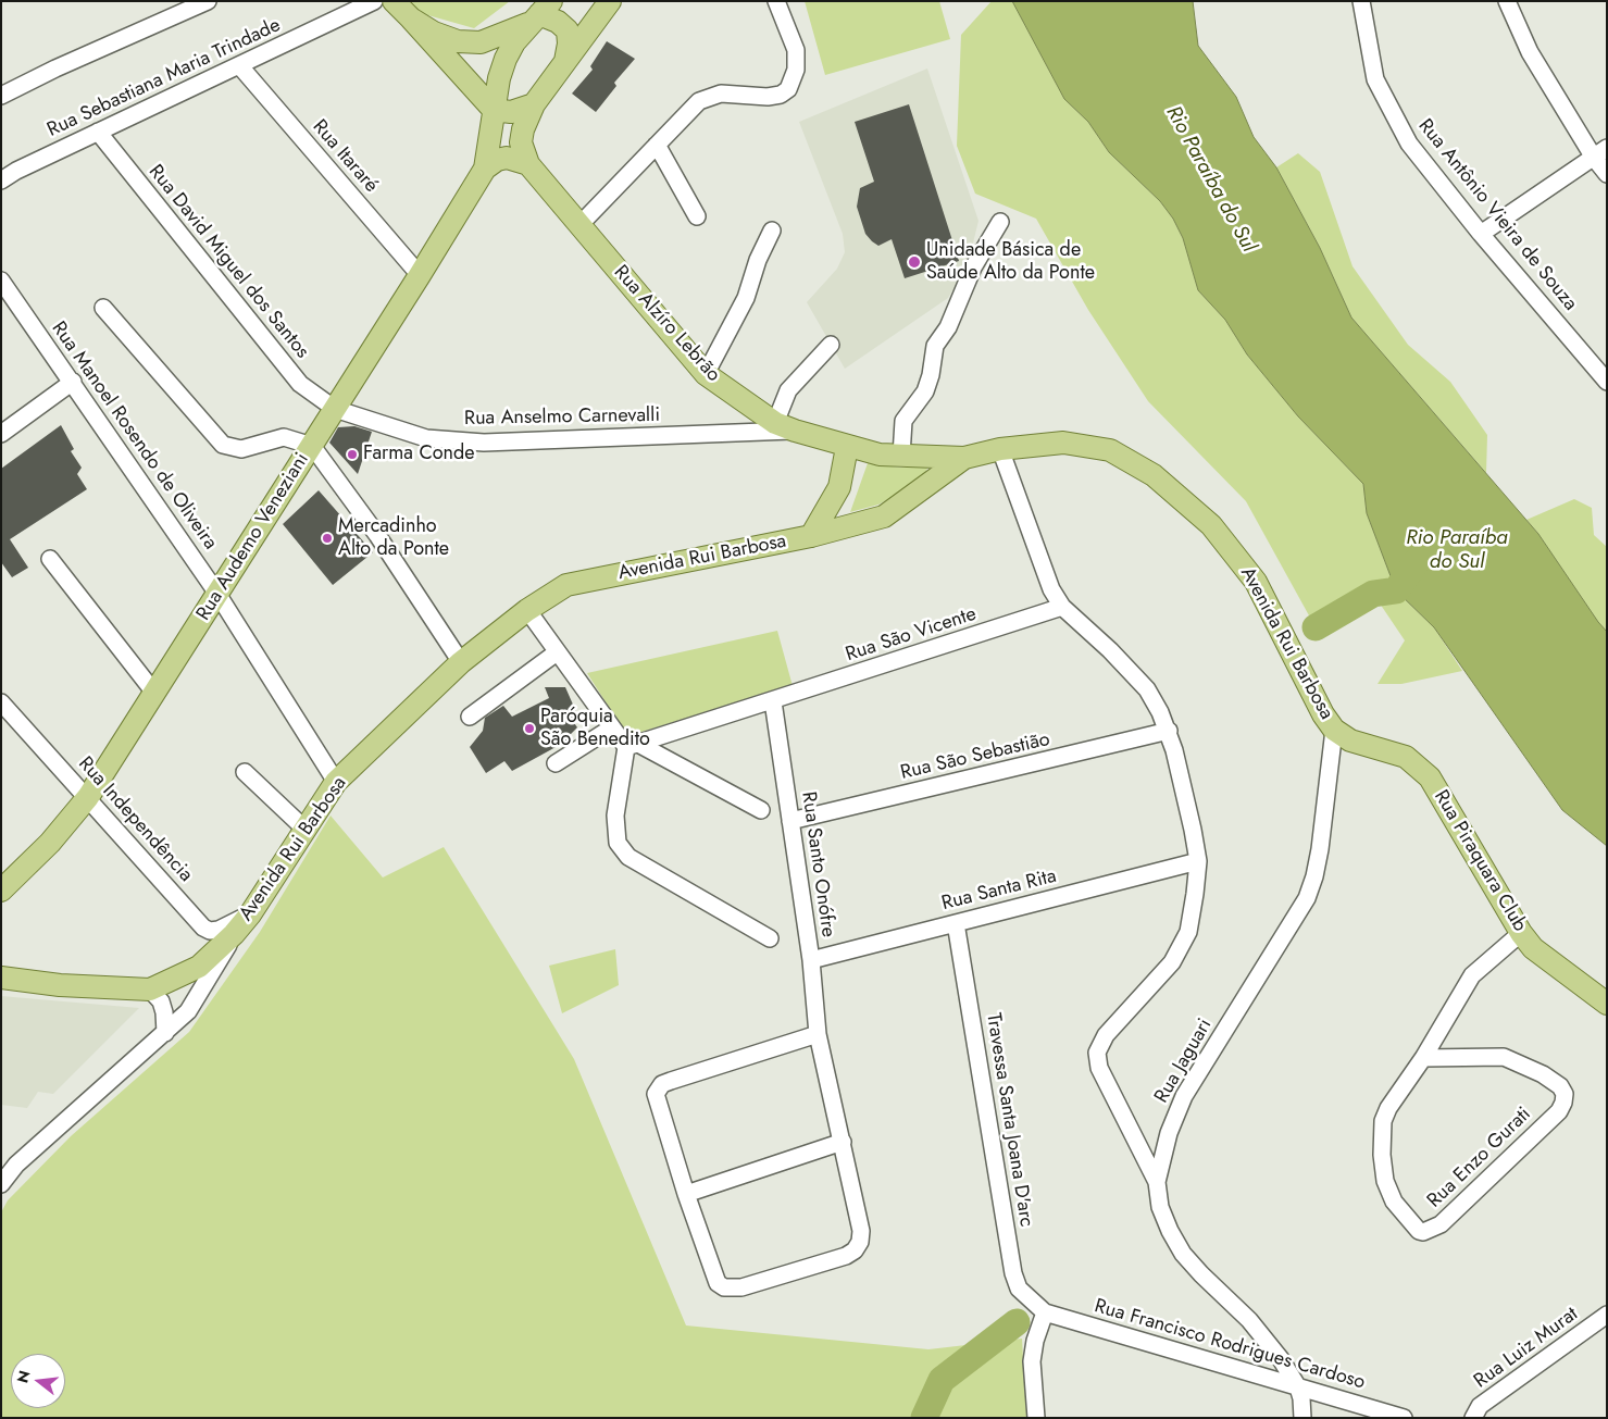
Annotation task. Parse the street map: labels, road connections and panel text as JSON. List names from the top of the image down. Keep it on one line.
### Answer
{"streets":{"main road":["Rua Alzíro Lebrão","Rua Audemo Veneziani","Avenida Rui Barbosa","Rua Piraquara Club"],"street":["Rua Sebastiana Maria Trindade","Rua Itararé","Rua Antônio Vieira de Souza","Rua David Miguel dos Santos","Rua Anselmo Carnevalli","Rua Manoel Rosendo de Oliveira","Rua São Vicente","Rua São Sebastião","Rua Independência","Rua Santo Onófre","Rua Santa Rita","Rua Jaguari","Travessa Santa Joana D'arc","Rua Enzo Gurati","Rua Francisco Rodrigues Cardoso","Rua Luiz Murat"]},"crossings":[["Rua Sebastiana Maria Trindade","Rua Itararé"],["Rua Sebastiana Maria Trindade","Rua David Miguel dos Santos"],["Rua Itararé","Rua Audemo Veneziani"],["Rua David Miguel dos Santos","Rua Anselmo Carnevalli"],["Rua David Miguel dos Santos","Rua Audemo Veneziani"],["Rua Alzíro Lebrão","Rua Anselmo Carnevalli"],["Rua Alzíro Lebrão","Avenida Rui Barbosa"],["Rua Anselmo Carnevalli","Rua Audemo Veneziani"],["Rua Manoel Rosendo de Oliveira","Rua Audemo Veneziani"],["Rua Manoel Rosendo de Oliveira","Avenida Rui Barbosa"],["Rua Audemo Veneziani","Rua Independência"],["Avenida Rui Barbosa","Rua Independência"],["Avenida Rui Barbosa","Rua Piraquara Club"],["Avenida Rui Barbosa","Rua Jaguari"],["Rua São Vicente","Rua Santo Onófre"],["Rua São Sebastião","Rua Santo Onófre"],["Rua Piraquara Club","Rua Enzo Gurati"],["Rua Santo Onófre","Rua Santa Rita"],["Rua Santa Rita","Travessa Santa Joana D'arc"],["Rua Jaguari","Rua Francisco Rodrigues Cardoso"],["Travessa Santa Joana D'arc","Rua Francisco Rodrigues Cardoso"]],"water":["Rio Paraíba do Sul"],"places":["Unidade Básica de Saúde Alto da Ponte","Farma Conde","Mercadinho Alto da Ponte","Paróquia São Benedito"],"north":"left"}
